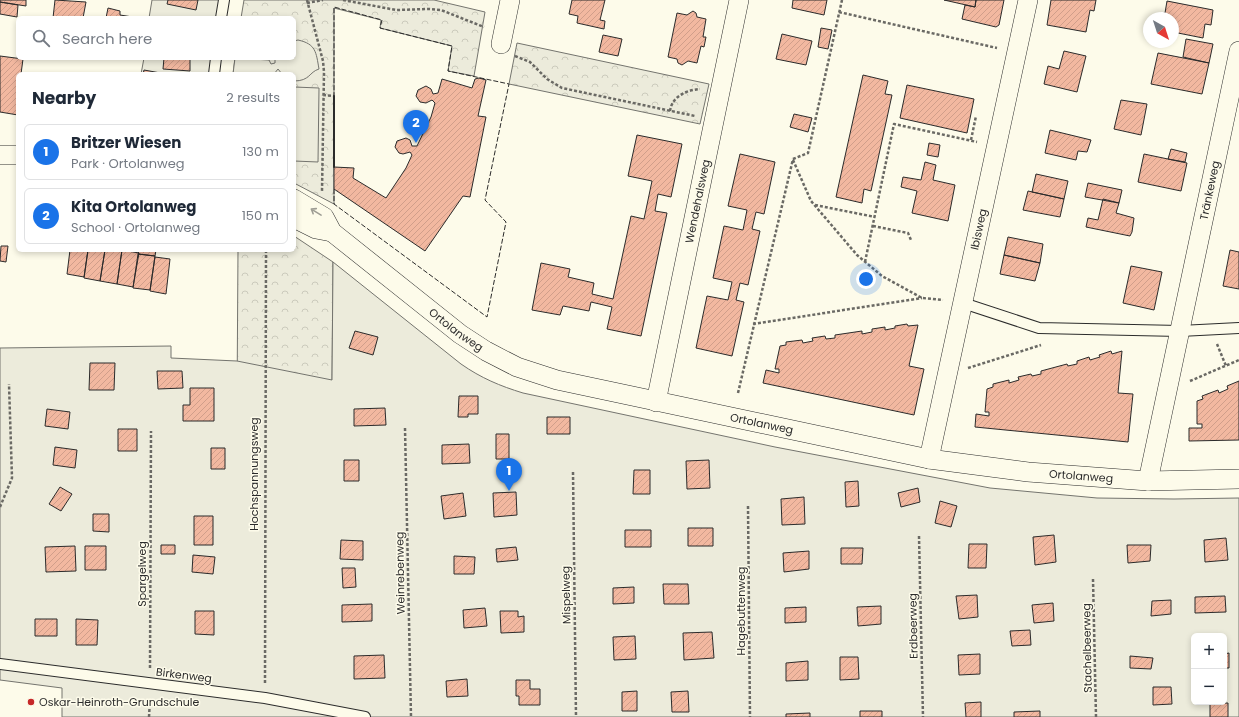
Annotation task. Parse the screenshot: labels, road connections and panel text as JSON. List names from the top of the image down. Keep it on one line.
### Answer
{"streets":{"street":["Tränkeweg","Wendehalsweg","Ibisweg","Ortolanweg"],"lane":["Birkenweg"],"path":["Hochspannungsweg","Weinrebenweg","Spargelweg","Mispelweg","Hagebuttenweg","Erdbeerweg","Stachelbeerweg"]},"crossings":[["Tränkeweg","Ortolanweg"],["Wendehalsweg","Ortolanweg"],["Ibisweg","Ortolanweg"],["Hochspannungsweg","Birkenweg"],["Spargelweg","Birkenweg"]],"places":["Oskar-Heinroth-Grundschule"],"north":"bottom right","page":{"search":"Search here","heading":["Nearby","2 results"],"pins":["2","1"],"list":[{"mark":"1","name":"Britzer Wiesen","note":"Park · Ortolanweg","value":"130 m"},{"mark":"2","name":"Kita Ortolanweg","note":"School · Ortolanweg","value":"150 m"}],"map_buttons":["+","−"]}}
